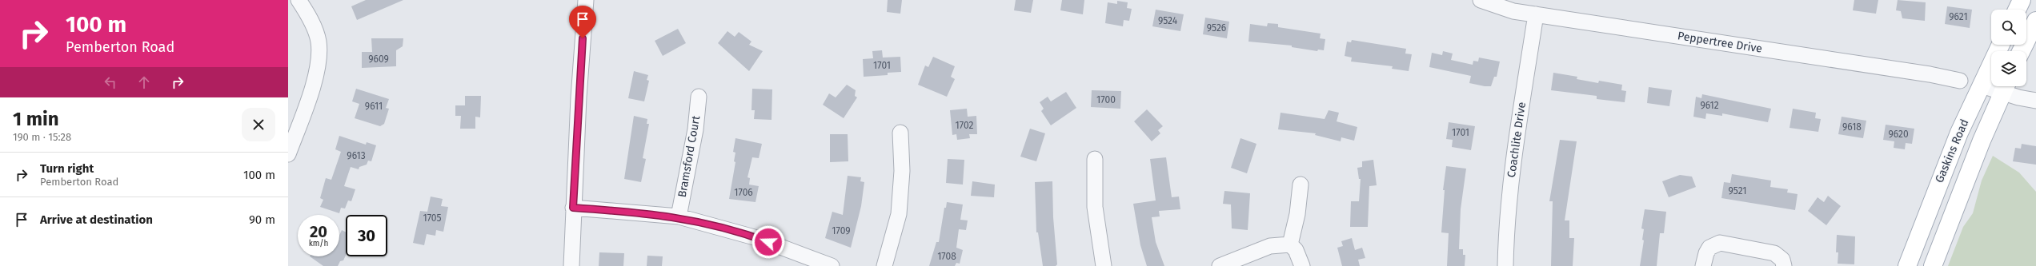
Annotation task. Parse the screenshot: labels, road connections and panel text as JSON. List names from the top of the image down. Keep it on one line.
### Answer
{"streets":{"main road":["Gaskins Road"],"street":["Peppertree Drive","Coachlite Drive","Bramsford Court"]},"crossings":[["Peppertree Drive","Coachlite Drive"]],"house_numbers":["9621","9524","9526","9609","1701","1700","9612","9611","1702","9618","1701","9620","9613","9521","1706","1705","1709","1708"],"page":{"turn":["100 m","Pemberton Road"],"heading":["1 min","190 m · 15:28"],"list":[{"name":"Turn right","note":"Pemberton Road","value":"100 m"},{"name":"Arrive at destination","value":"90 m"}],"speed":"20 km/h","limit":"30"}}
